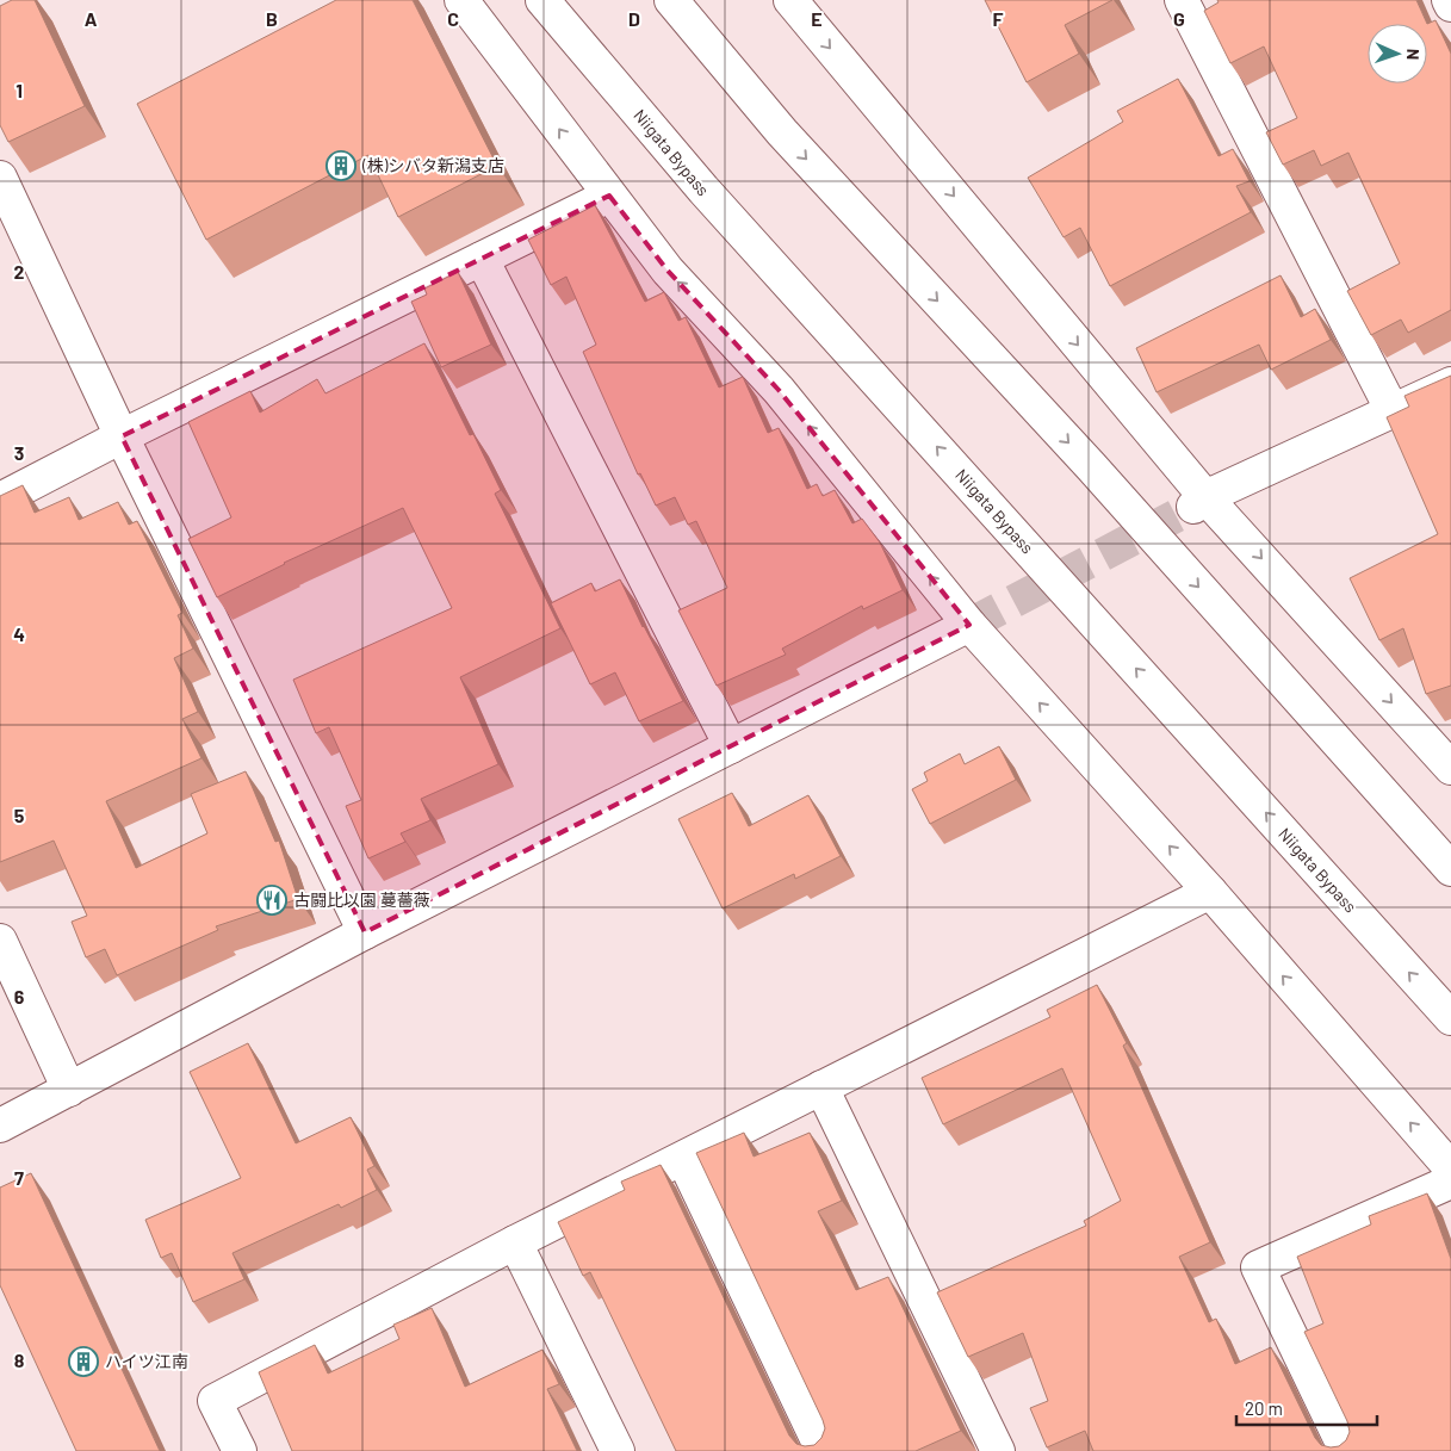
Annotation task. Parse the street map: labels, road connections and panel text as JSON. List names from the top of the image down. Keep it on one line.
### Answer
{"streets":{"main road":["Niigata Bypass"]},"places":{"building":["(株)シバタ新潟支店","ハイツ江南"],"restaurant":["古闘比以園 蔓薔薇"]},"scale_bar":"20 m","north":"right","grid":{"columns":["A","B","C","D","E","F","G"],"rows":["1","2","3","4","5","6","7","8"]}}
